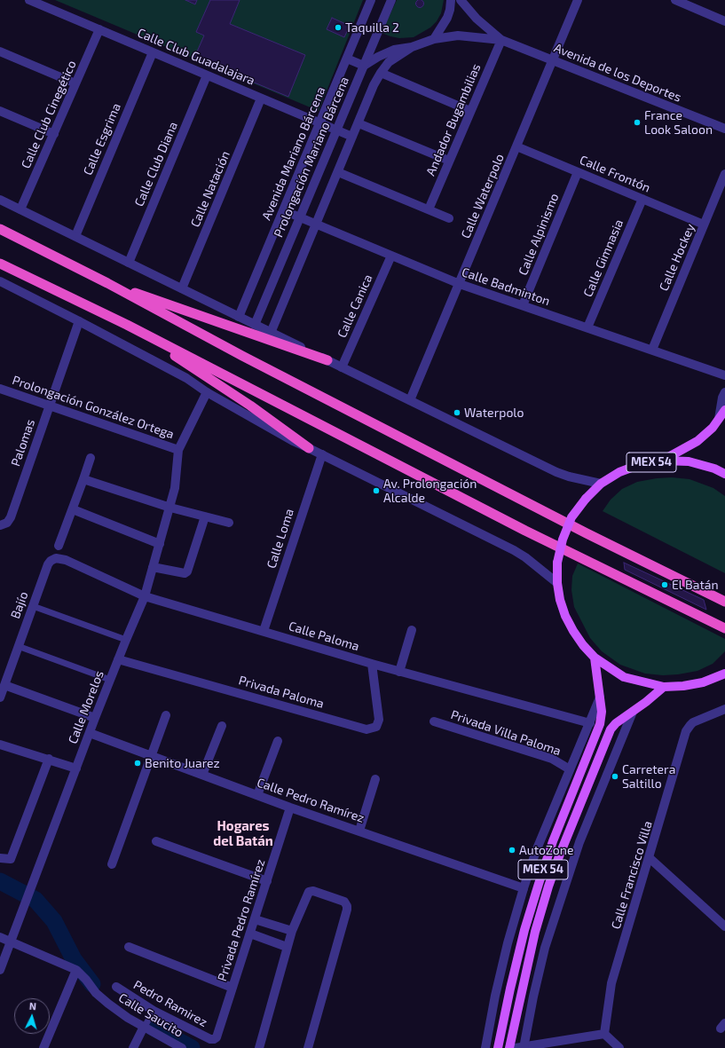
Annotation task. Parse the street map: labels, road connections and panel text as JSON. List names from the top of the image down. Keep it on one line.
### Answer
{"streets":{"main road":["MEX 54"],"street":["Calle Club Guadalajara","Avenida de los Deportes","Calle Club Cinegético","Andador Bugambilias","Calle Esgrima","Avenida Mariano Bárcena","Prolongación Mariano Bárcena","Calle Club Diana","Calle Frontón","Calle Natación","Calle Waterpolo","Calle Alpinismo","Calle Hockey","Calle Gimnasia","Calle Badminton","Calle Canica","Prolongación González Ortega","Palomas","Calle Loma","Bajío","Calle Paloma","Privada Paloma","Calle Morelos","Privada Villa Paloma","Calle Pedro Ramírez","Calle Francisco Villa","Privada Pedro Ramírez","Pedro Ramirez","Calle Saucito"]},"crossings":[["Calle Club Guadalajara","Calle Club Cinegético"],["Calle Club Guadalajara","Calle Esgrima"],["Calle Club Guadalajara","Avenida Mariano Bárcena"],["Calle Club Guadalajara","Prolongación Mariano Bárcena"],["Calle Club Guadalajara","Calle Club Diana"],["Calle Club Guadalajara","Calle Natación"],["Avenida de los Deportes","Andador Bugambilias"],["Avenida de los Deportes","Prolongación Mariano Bárcena"],["Avenida de los Deportes","Calle Waterpolo"],["Avenida Mariano Bárcena","Calle Badminton"],["Prolongación Mariano Bárcena","Calle Badminton"],["Calle Frontón","Calle Waterpolo"],["Calle Frontón","Calle Alpinismo"],["Calle Frontón","Calle Hockey"],["Calle Frontón","Calle Gimnasia"],["Calle Waterpolo","Calle Badminton"],["Calle Alpinismo","Calle Badminton"],["Calle Hockey","Calle Badminton"],["Calle Gimnasia","Calle Badminton"],["Calle Badminton","Calle Canica"],["Prolongación González Ortega","Palomas"],["Prolongación González Ortega","Calle Morelos"],["Calle Loma","Calle Paloma"],["Bajío","Calle Paloma"],["Calle Paloma","Privada Paloma"],["Calle Paloma","Calle Morelos"],["Privada Paloma","Calle Morelos"],["Calle Morelos","Calle Pedro Ramírez"],["Calle Morelos","Calle Saucito"],["Calle Pedro Ramírez","Privada Pedro Ramírez"],["Privada Pedro Ramírez","Pedro Ramirez"]],"districts":["Hogares del Batán"],"places":["Taquilla 2","France Look Saloon","Waterpolo","Av. Prolongación Alcalde","El Batán","Benito Juarez","Carretera Saltillo","AutoZone"],"north":"top"}
